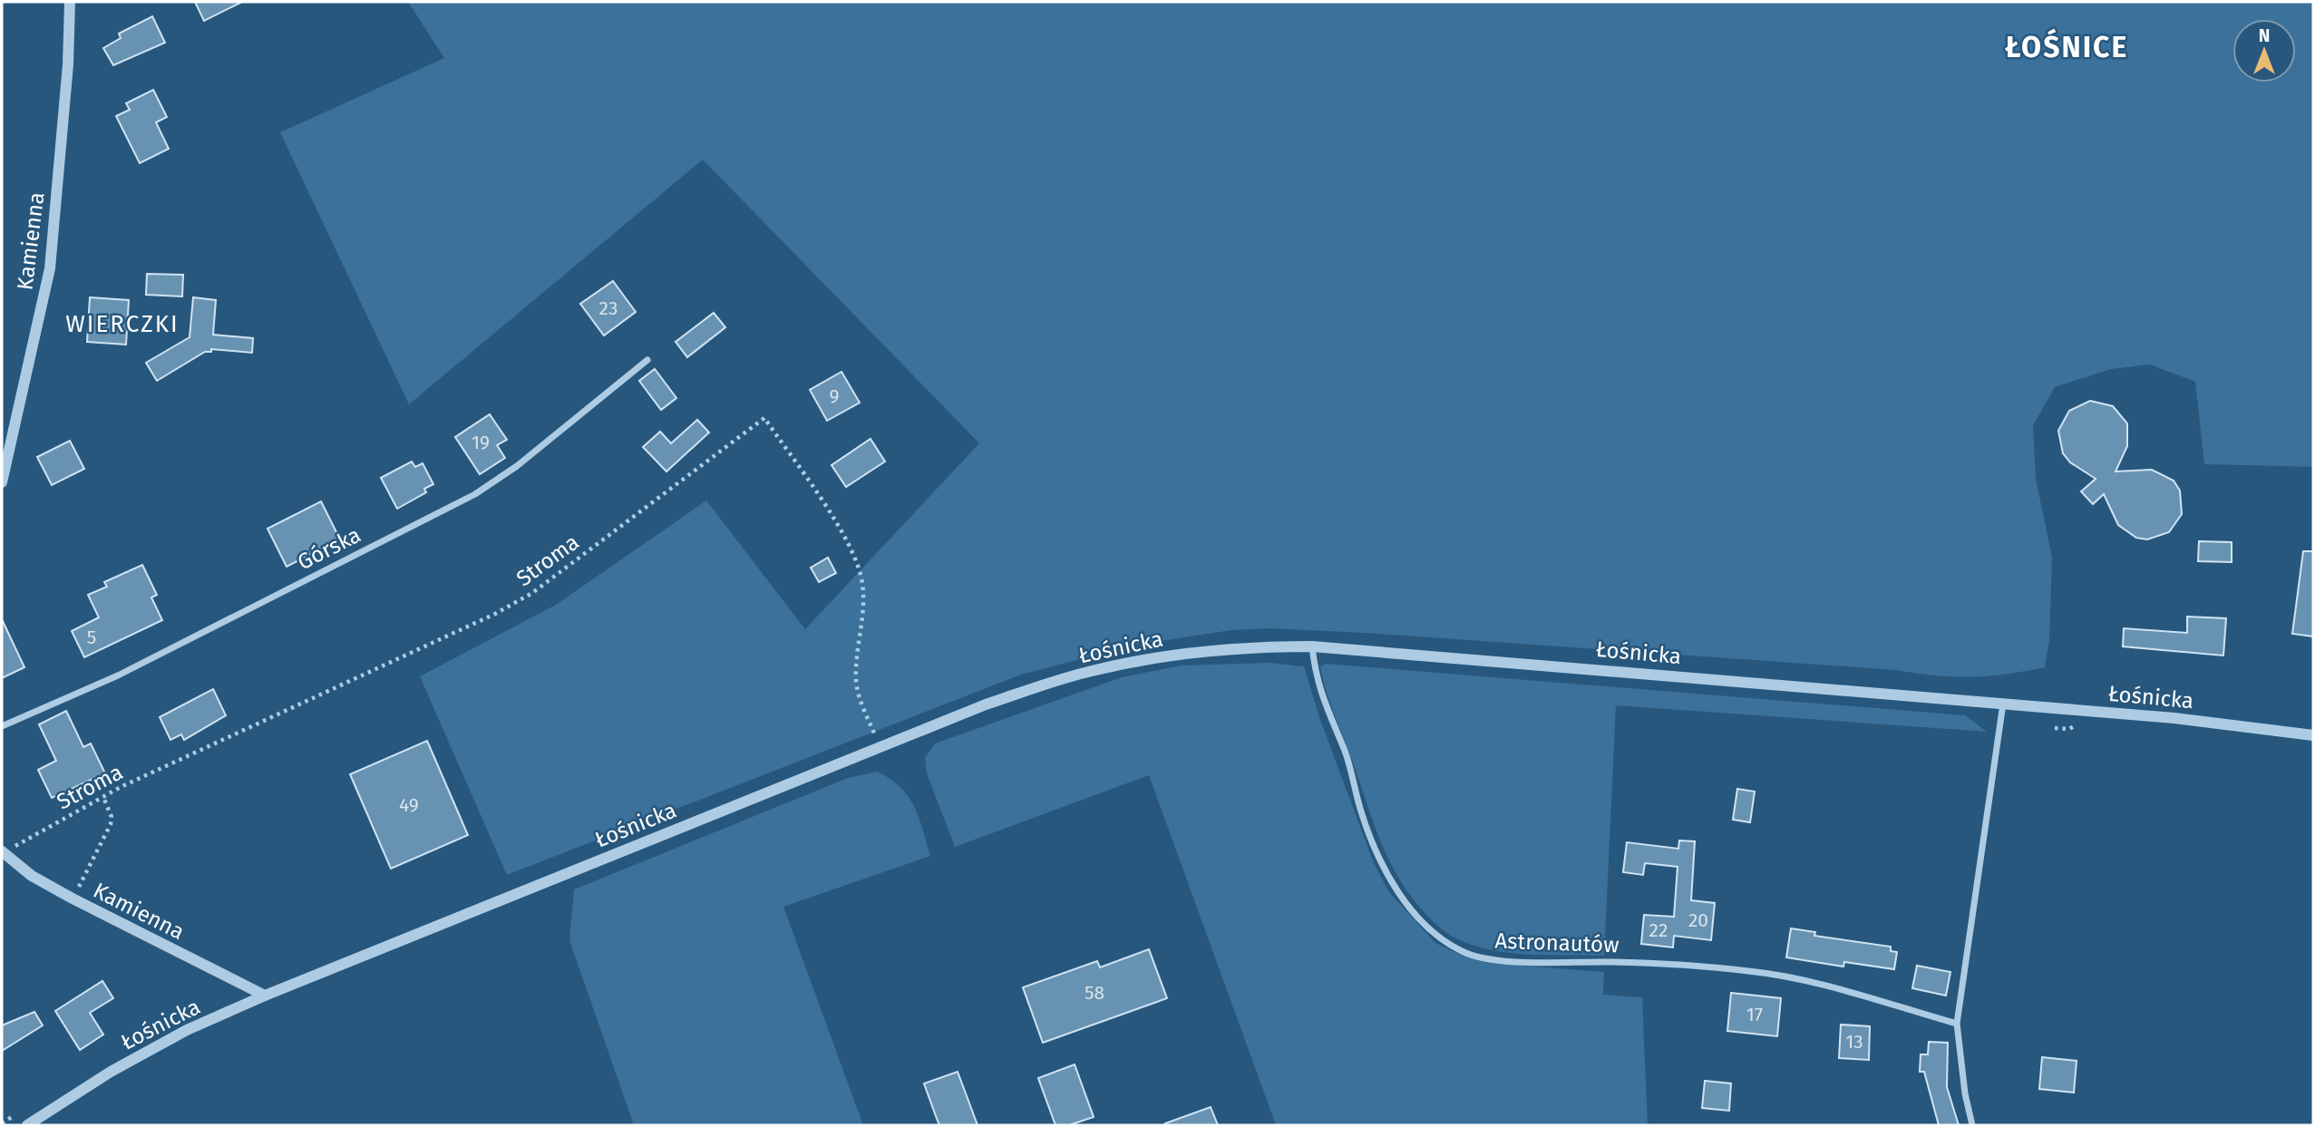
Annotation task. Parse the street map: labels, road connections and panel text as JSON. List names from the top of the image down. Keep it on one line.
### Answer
{"streets":{"street":["Kamienna","Górska","Łośnicka","Astronautów"],"path":["Stroma"]},"crossings":[["Kamienna","Stroma"],["Kamienna","Łośnicka"],["Stroma","Łośnicka"],["Łośnicka","Astronautów"]],"districts":["ŁOŚNICE","WIERCZKI"],"house_numbers":["23","9","19","5","49","20","22","58","17","13"],"north":"top"}
